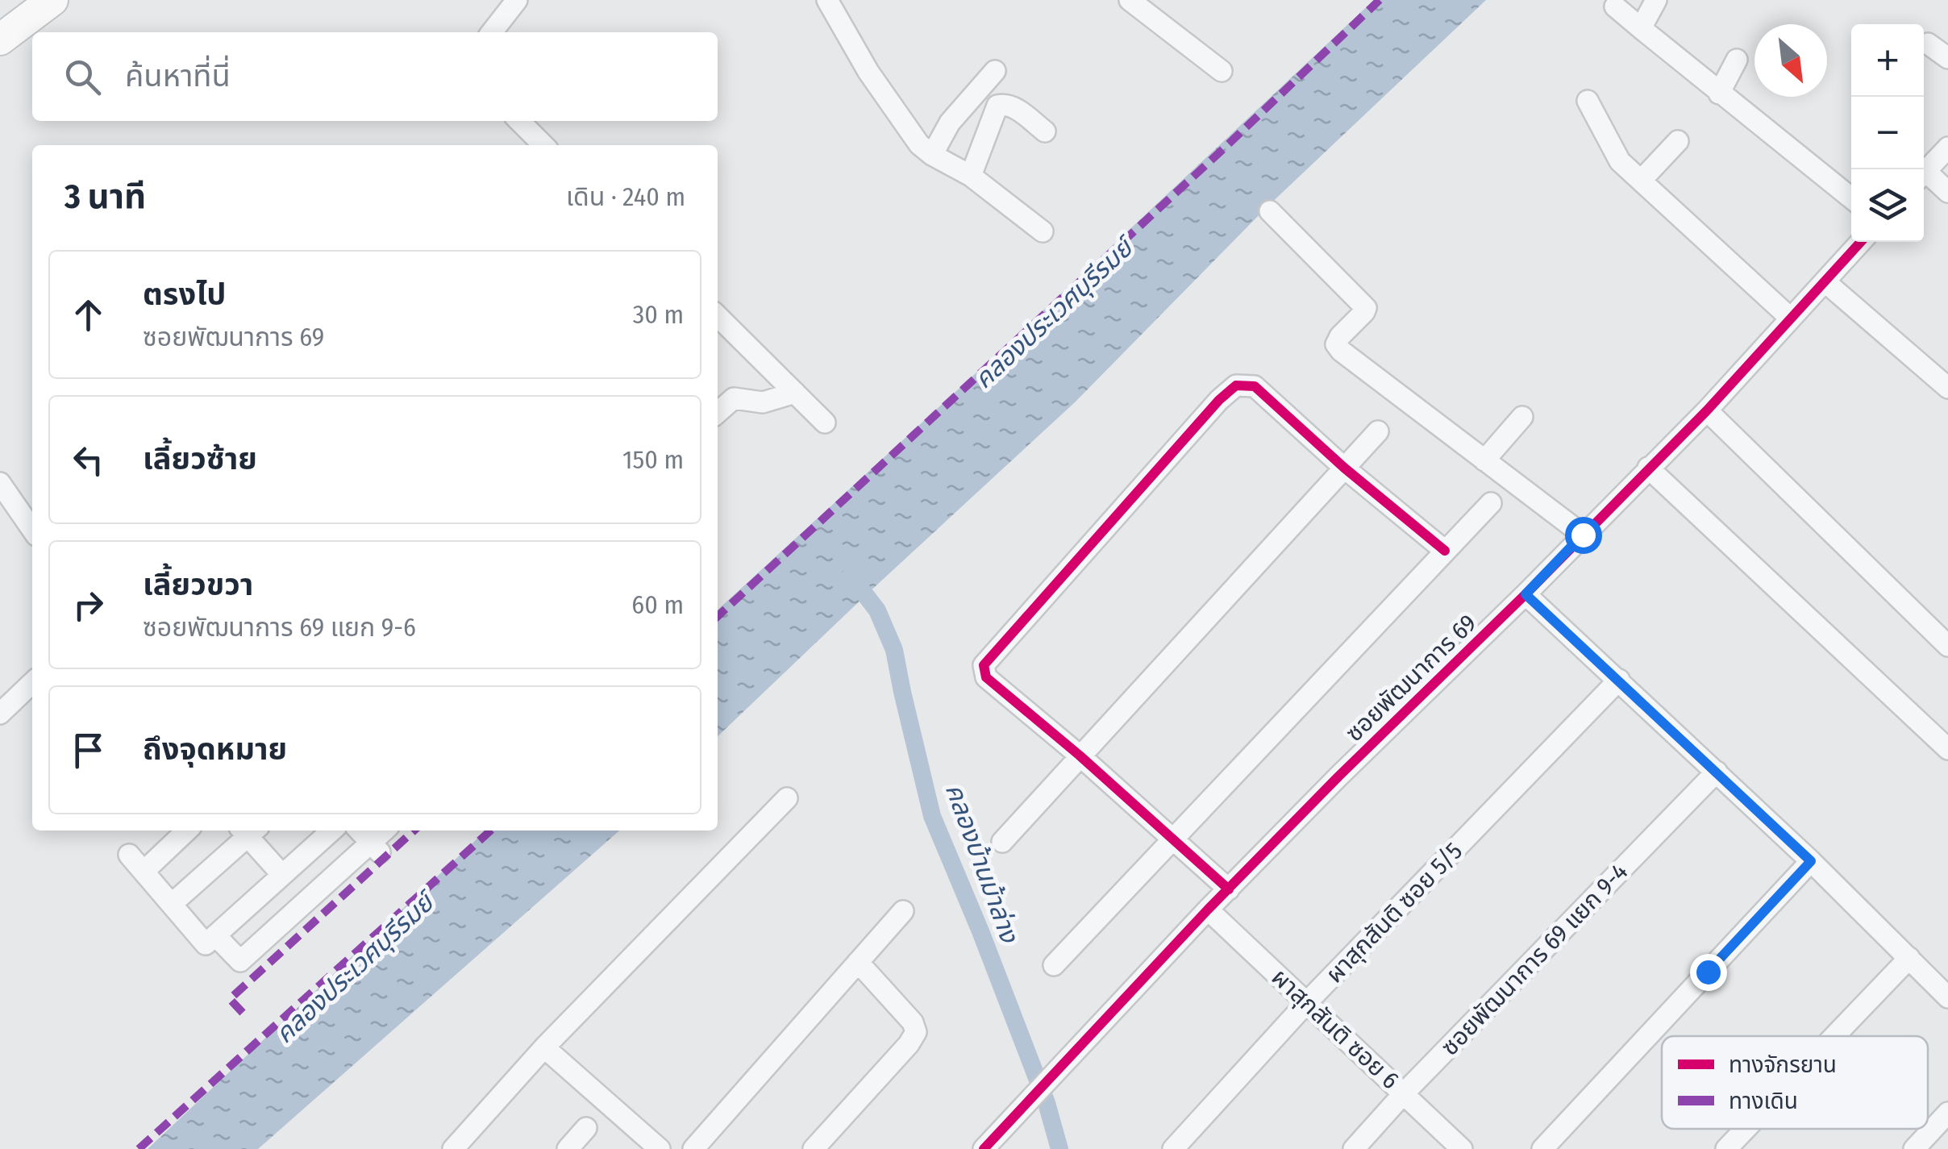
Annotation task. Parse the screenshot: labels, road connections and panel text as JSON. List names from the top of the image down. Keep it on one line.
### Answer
{"streets":{"street":["ซอยพัฒนาการ 69","ผาสุกสันติ ซอย 5/5","ซอยพัฒนาการ 69 แยก 9-4","ผาสุกสันติ ซอย 6"]},"crossings":[["ซอยพัฒนาการ 69","ผาสุกสันติ ซอย 6"],["ผาสุกสันติ ซอย 5/5","ผาสุกสันติ ซอย 6"],["ซอยพัฒนาการ 69 แยก 9-4","ผาสุกสันติ ซอย 6"]],"water":["คลองประเวศบุรีรมย์","คลองบ้านม้าล่าง"],"legend":["ทางจักรยาน","ทางเดิน"],"north":"bottom right","page":{"map_buttons":["+","−"],"search":"ค้นหาที่นี่","heading":["3 นาที","เดิน · 240 m"],"list":[["ตรงไป","ซอยพัฒนาการ 69","30 m"],["เลี้ยวซ้าย","150 m"],["เลี้ยวขวา","ซอยพัฒนาการ 69 แยก 9-6","60 m"],"ถึงจุดหมาย"]}}
